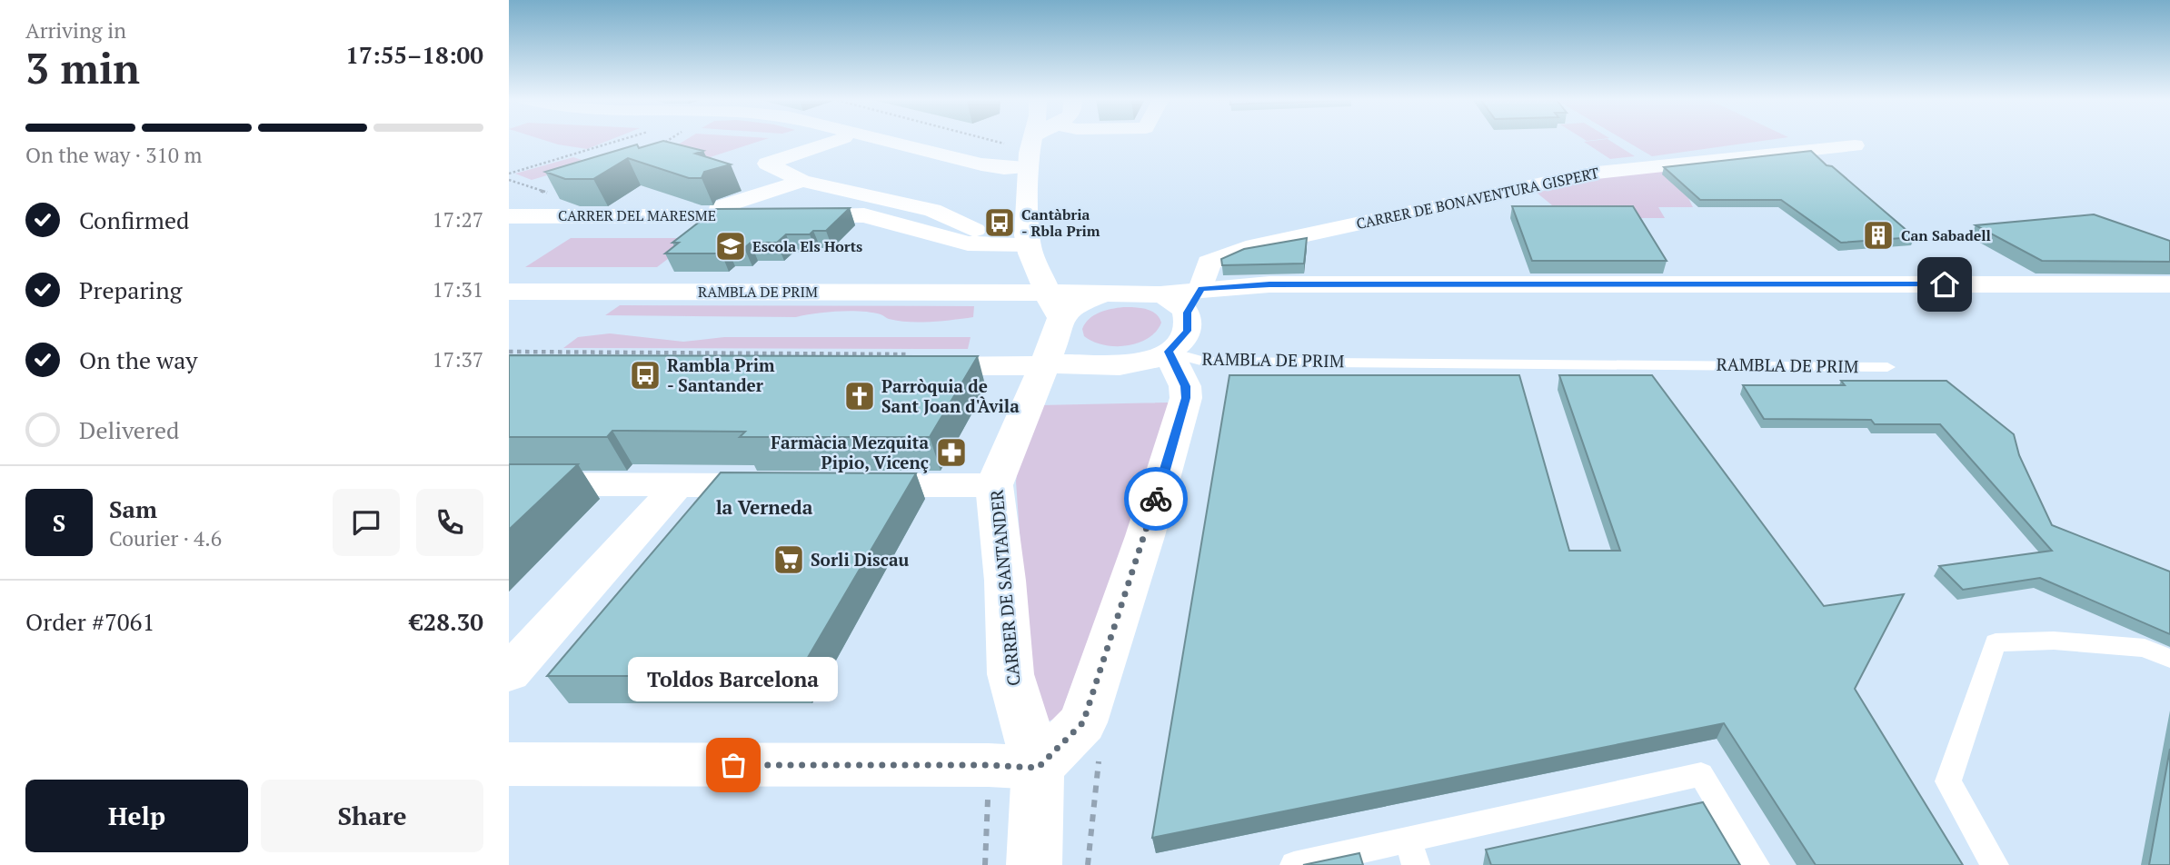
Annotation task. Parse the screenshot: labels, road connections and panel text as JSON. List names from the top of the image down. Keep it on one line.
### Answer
{"streets":{"main road":["RAMBLA DE PRIM","CARRER DE SANTANDER"],"street":["CARRER DE BONAVENTURA GISPERT","CARRER DEL MARESME"]},"crossings":[["RAMBLA DE PRIM","CARRER DE SANTANDER"]],"districts":["la Verneda"],"places":{"bus stop":["Cantàbria - Rbla Prim","Rambla Prim - Santander"],"building":["Can Sabadell"],"school or university":["Escola Els Horts"],"church":["Parròquia de Sant Joan d'Àvila"],"pharmacy":["Farmàcia Mezquita Pipio, Vicenç"],"supermarket":["Sorli Discau"],"other":["Toldos Barcelona"]},"page":{"heading":["3 min","Arriving in","17:55–18:00"],"panel":["Sam","Courier · 4.6","Order #7061","€28.30"],"bar":"On the way · 310 m","list":[["Confirmed","17:27"],["Preparing","17:31"],["On the way","17:37"],"Delivered"],"round":"S","bubble":"Toldos Barcelona","buttons":["Help","Share"]}}
